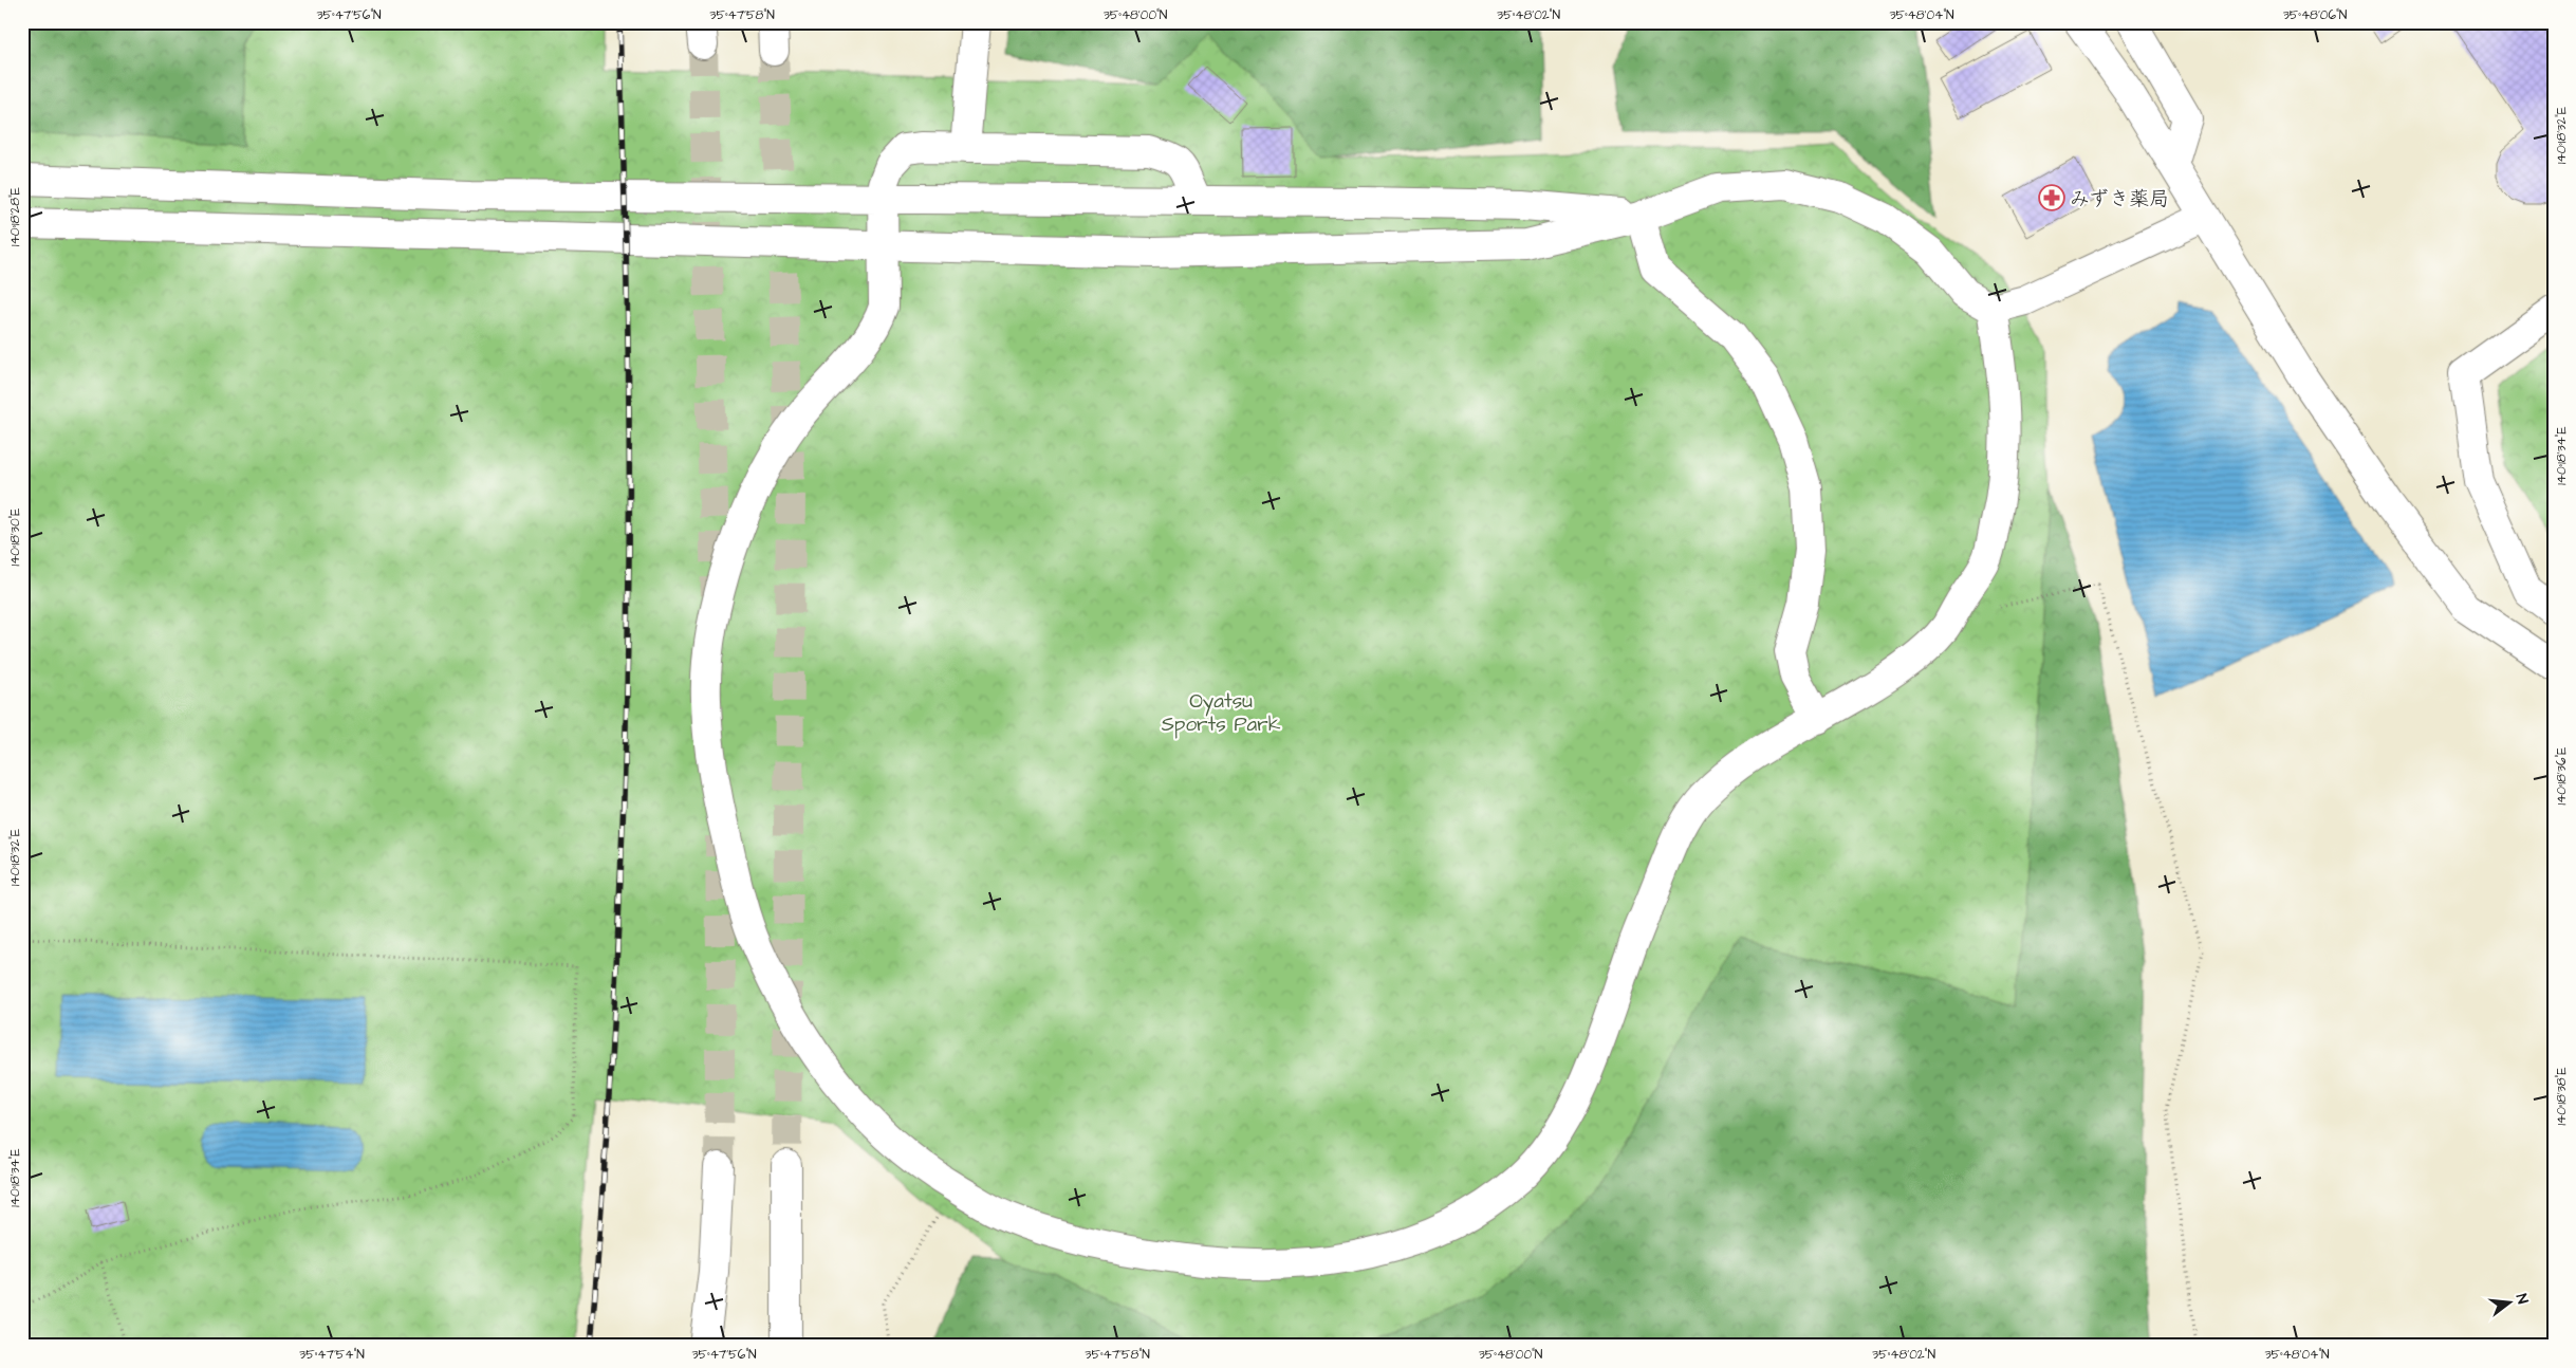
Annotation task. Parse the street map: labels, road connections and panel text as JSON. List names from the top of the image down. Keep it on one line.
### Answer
{"parks":["Oyatsu Sports Park"],"places":{"pharmacy":["みずき薬局"]},"north":"right","coordinates":["35°47'56\"N","35°47'58\"N","35°48'00\"N","35°48'02\"N","35°48'04\"N","35°48'06\"N","140°18'32\"E","140°18'28\"E","140°18'34\"E","140°18'30\"E","140°18'36\"E","140°18'38\"E","35°47'54\"N"]}
